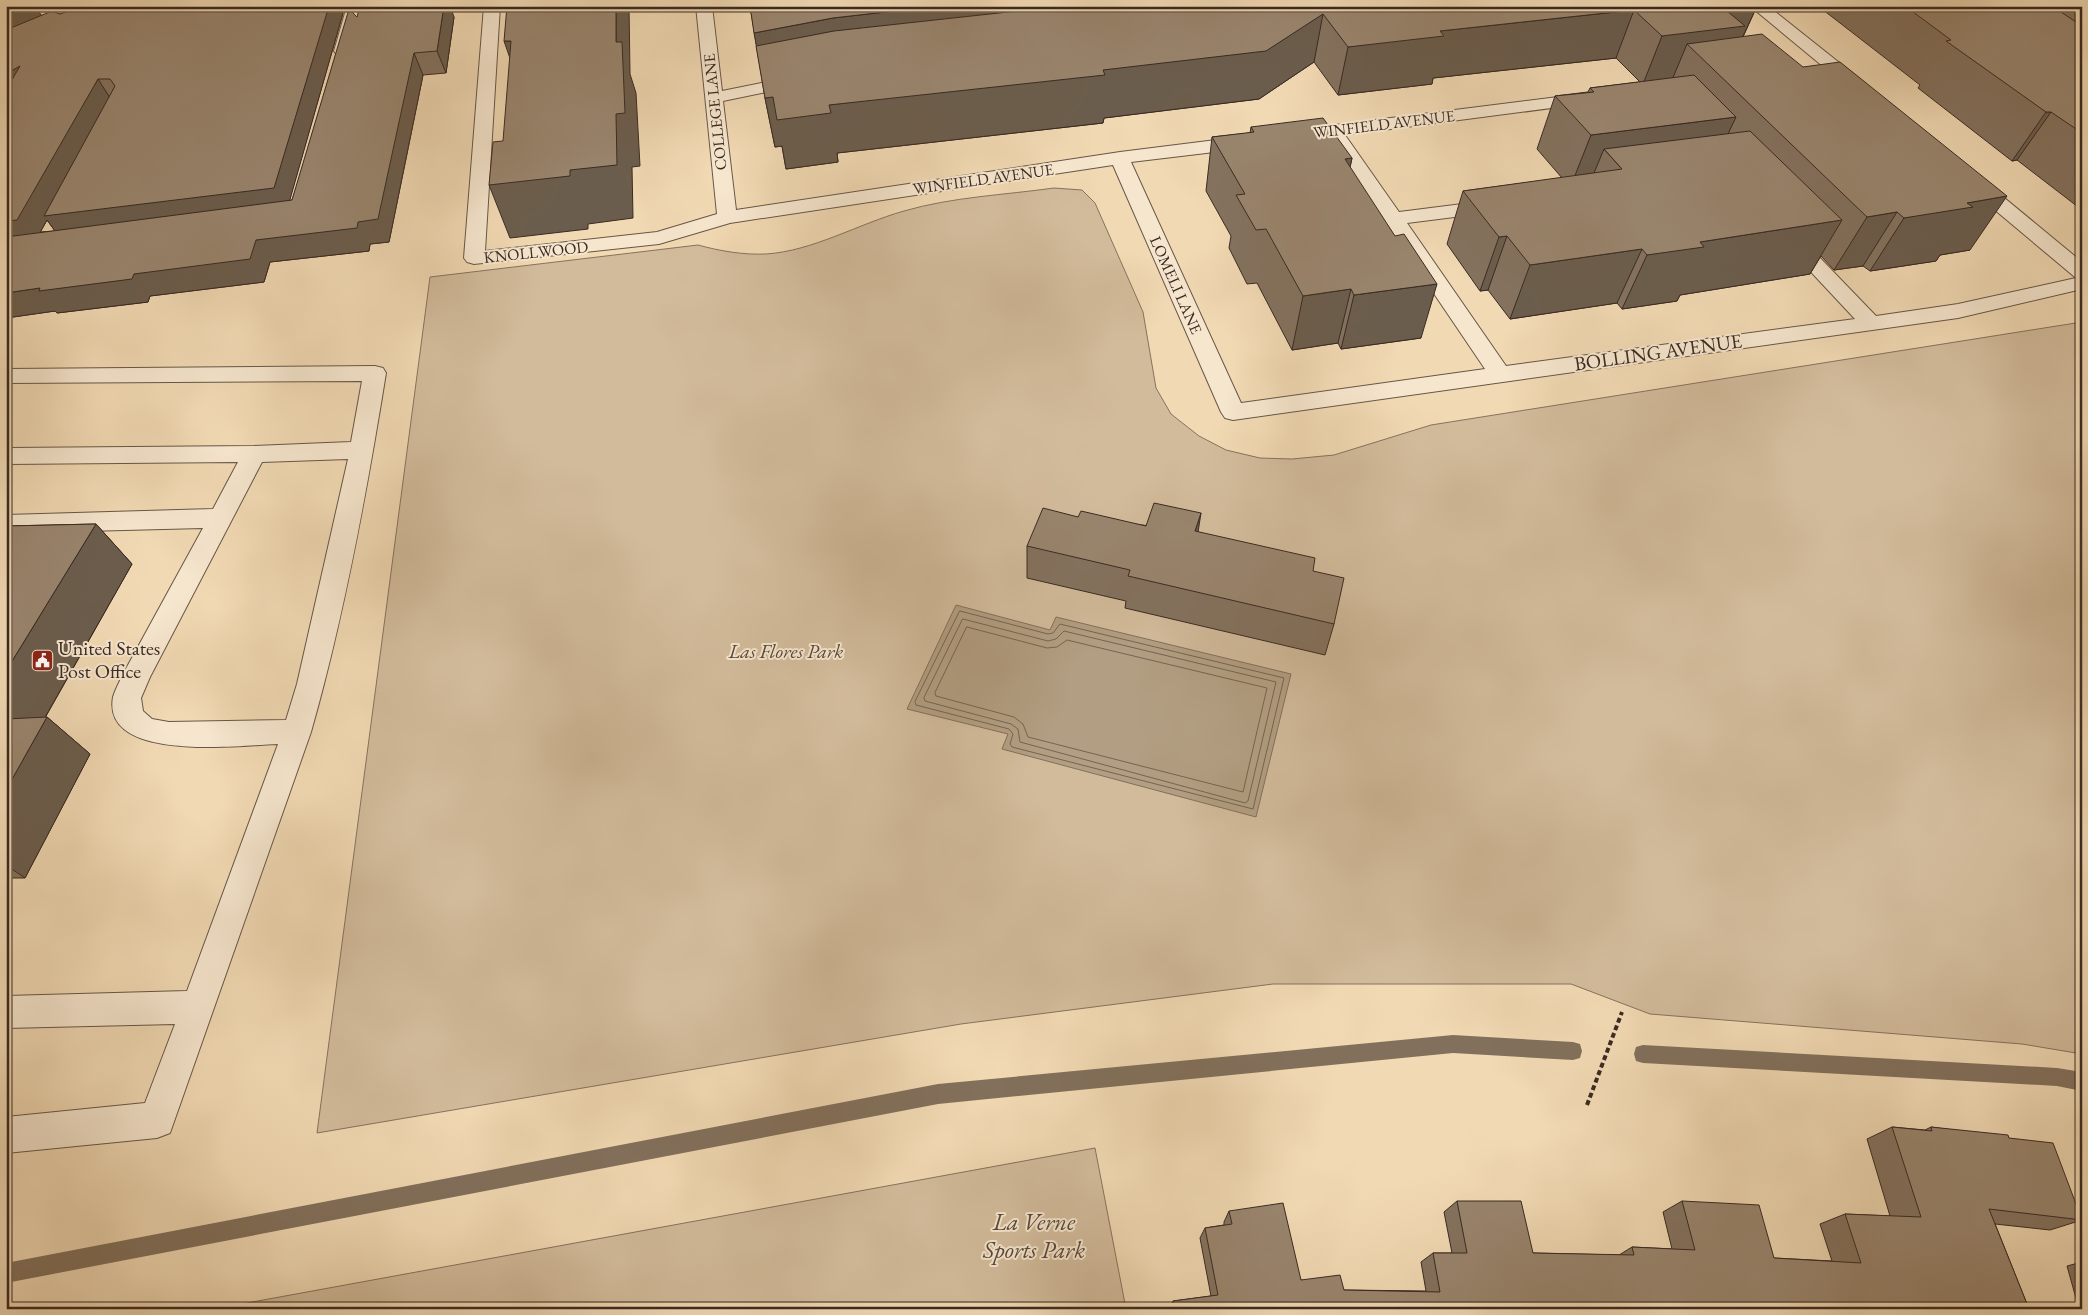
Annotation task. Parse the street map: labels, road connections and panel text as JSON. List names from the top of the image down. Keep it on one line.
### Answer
{"streets":{"street":["COLLEGE LANE","WINFIELD AVENUE","KNOLLWOOD","LOMELI LANE","BOLLING AVENUE"]},"crossings":[["COLLEGE LANE","WINFIELD AVENUE"],["COLLEGE LANE","KNOLLWOOD"],["WINFIELD AVENUE","KNOLLWOOD"],["WINFIELD AVENUE","LOMELI LANE"],["LOMELI LANE","BOLLING AVENUE"]],"parks":["Las Flores Park","La Verne Sports Park"],"places":{"public building":["United States Post Office"]}}
